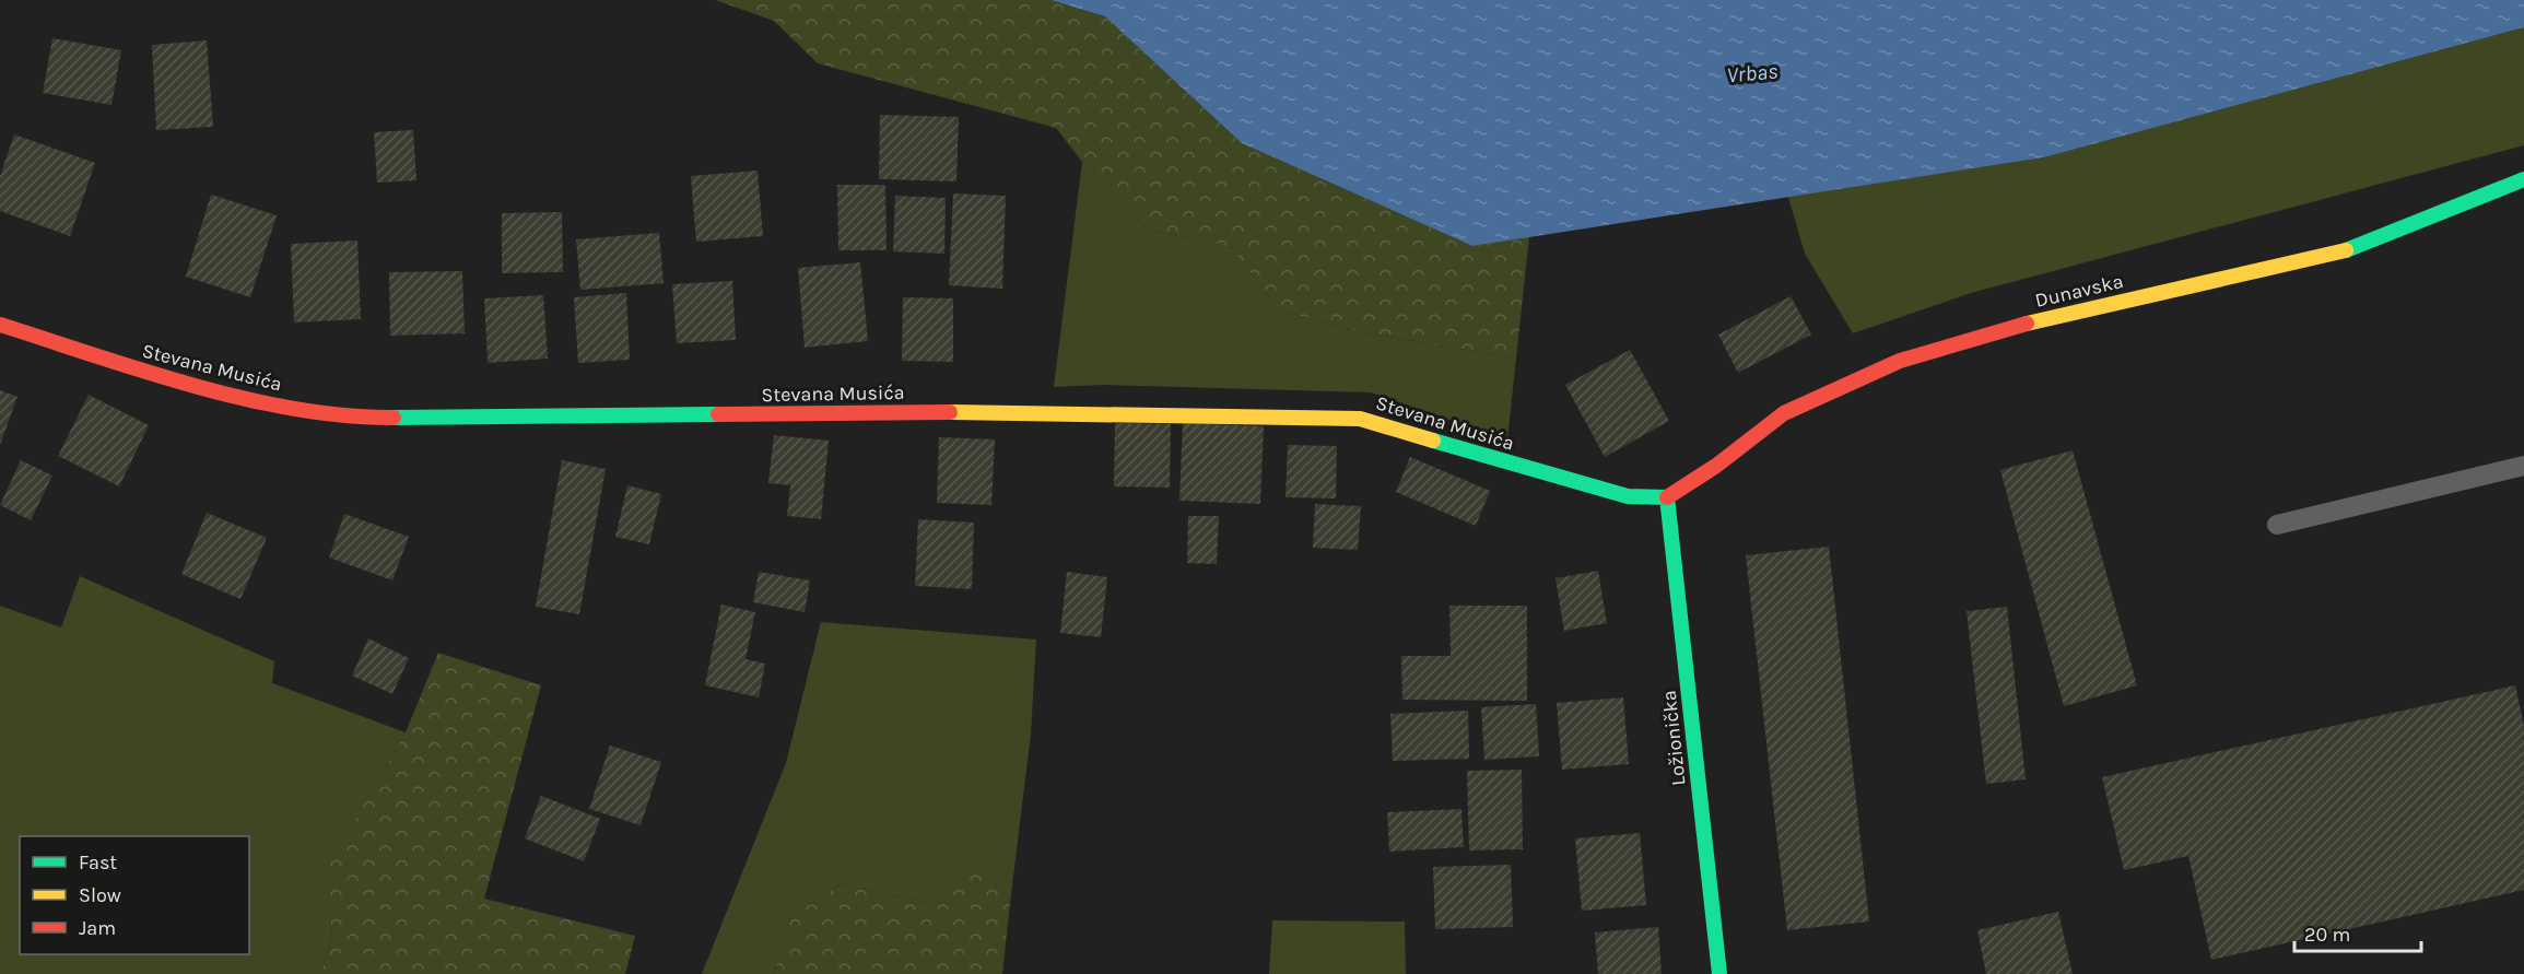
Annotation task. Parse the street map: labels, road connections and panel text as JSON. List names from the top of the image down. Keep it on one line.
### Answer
{"streets":{"street":["Dunavska","Stevana Musića","Ložionička"]},"crossings":[["Dunavska","Stevana Musića"],["Dunavska","Ložionička"],["Stevana Musića","Ložionička"]],"water":["Vrbas"],"legend":["Fast","Slow","Jam"],"scale_bar":"20 m"}
